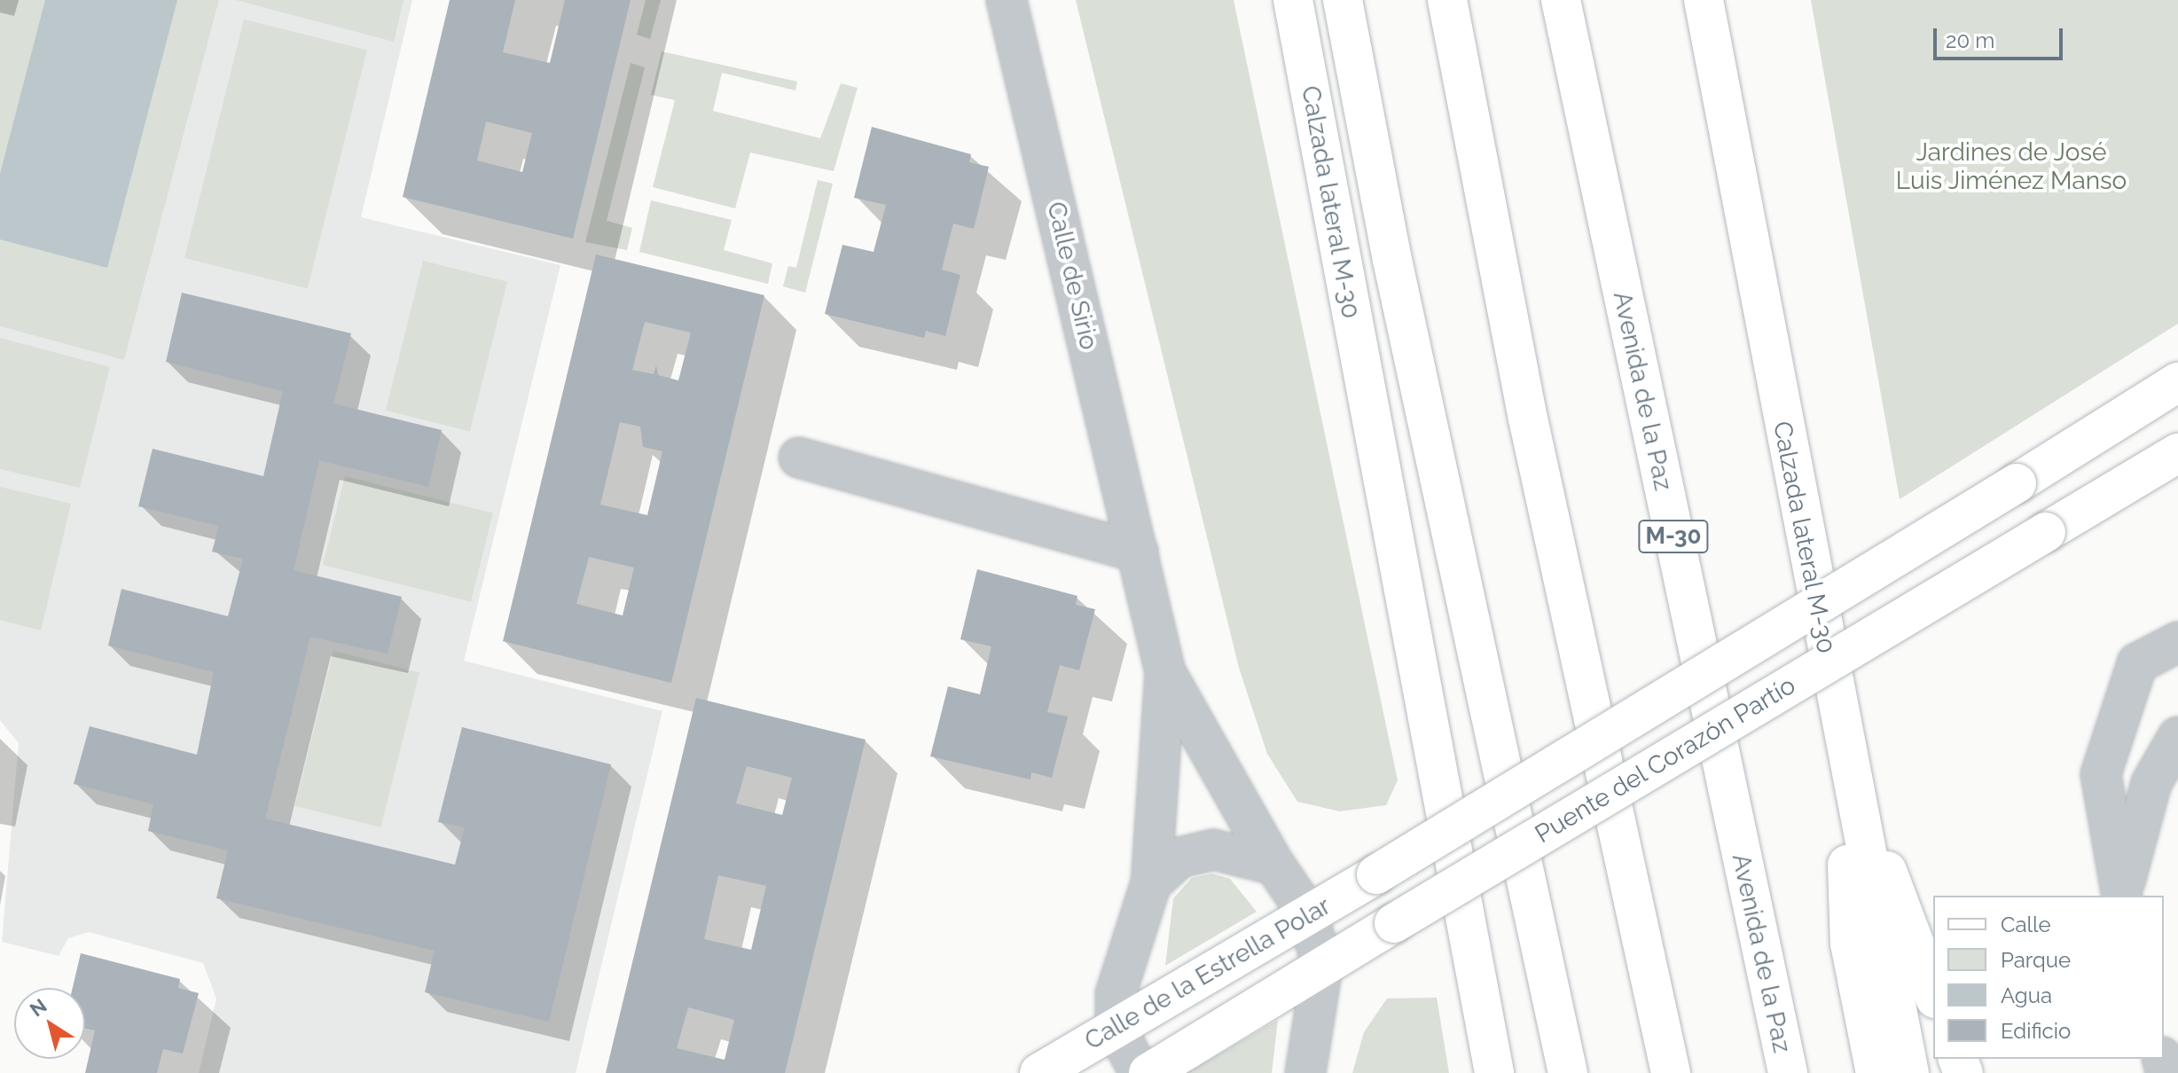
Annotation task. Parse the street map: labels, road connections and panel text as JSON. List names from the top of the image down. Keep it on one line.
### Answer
{"streets":{"main road":["Calzada lateral M-30","Avenida de la Paz","M-30","Puente del Corazón Partío","Calle de la Estrella Polar"],"street":["Calle de Sirio"]},"crossings":[["Calle de Sirio","Calle de la Estrella Polar"],["Puente del Corazón Partío","Calle de la Estrella Polar"]],"parks":["Jardines de José Luis Jiménez Manso"],"legend":["Calle","Parque","Agua","Edificio"],"scale_bar":"20 m","north":"top left"}
